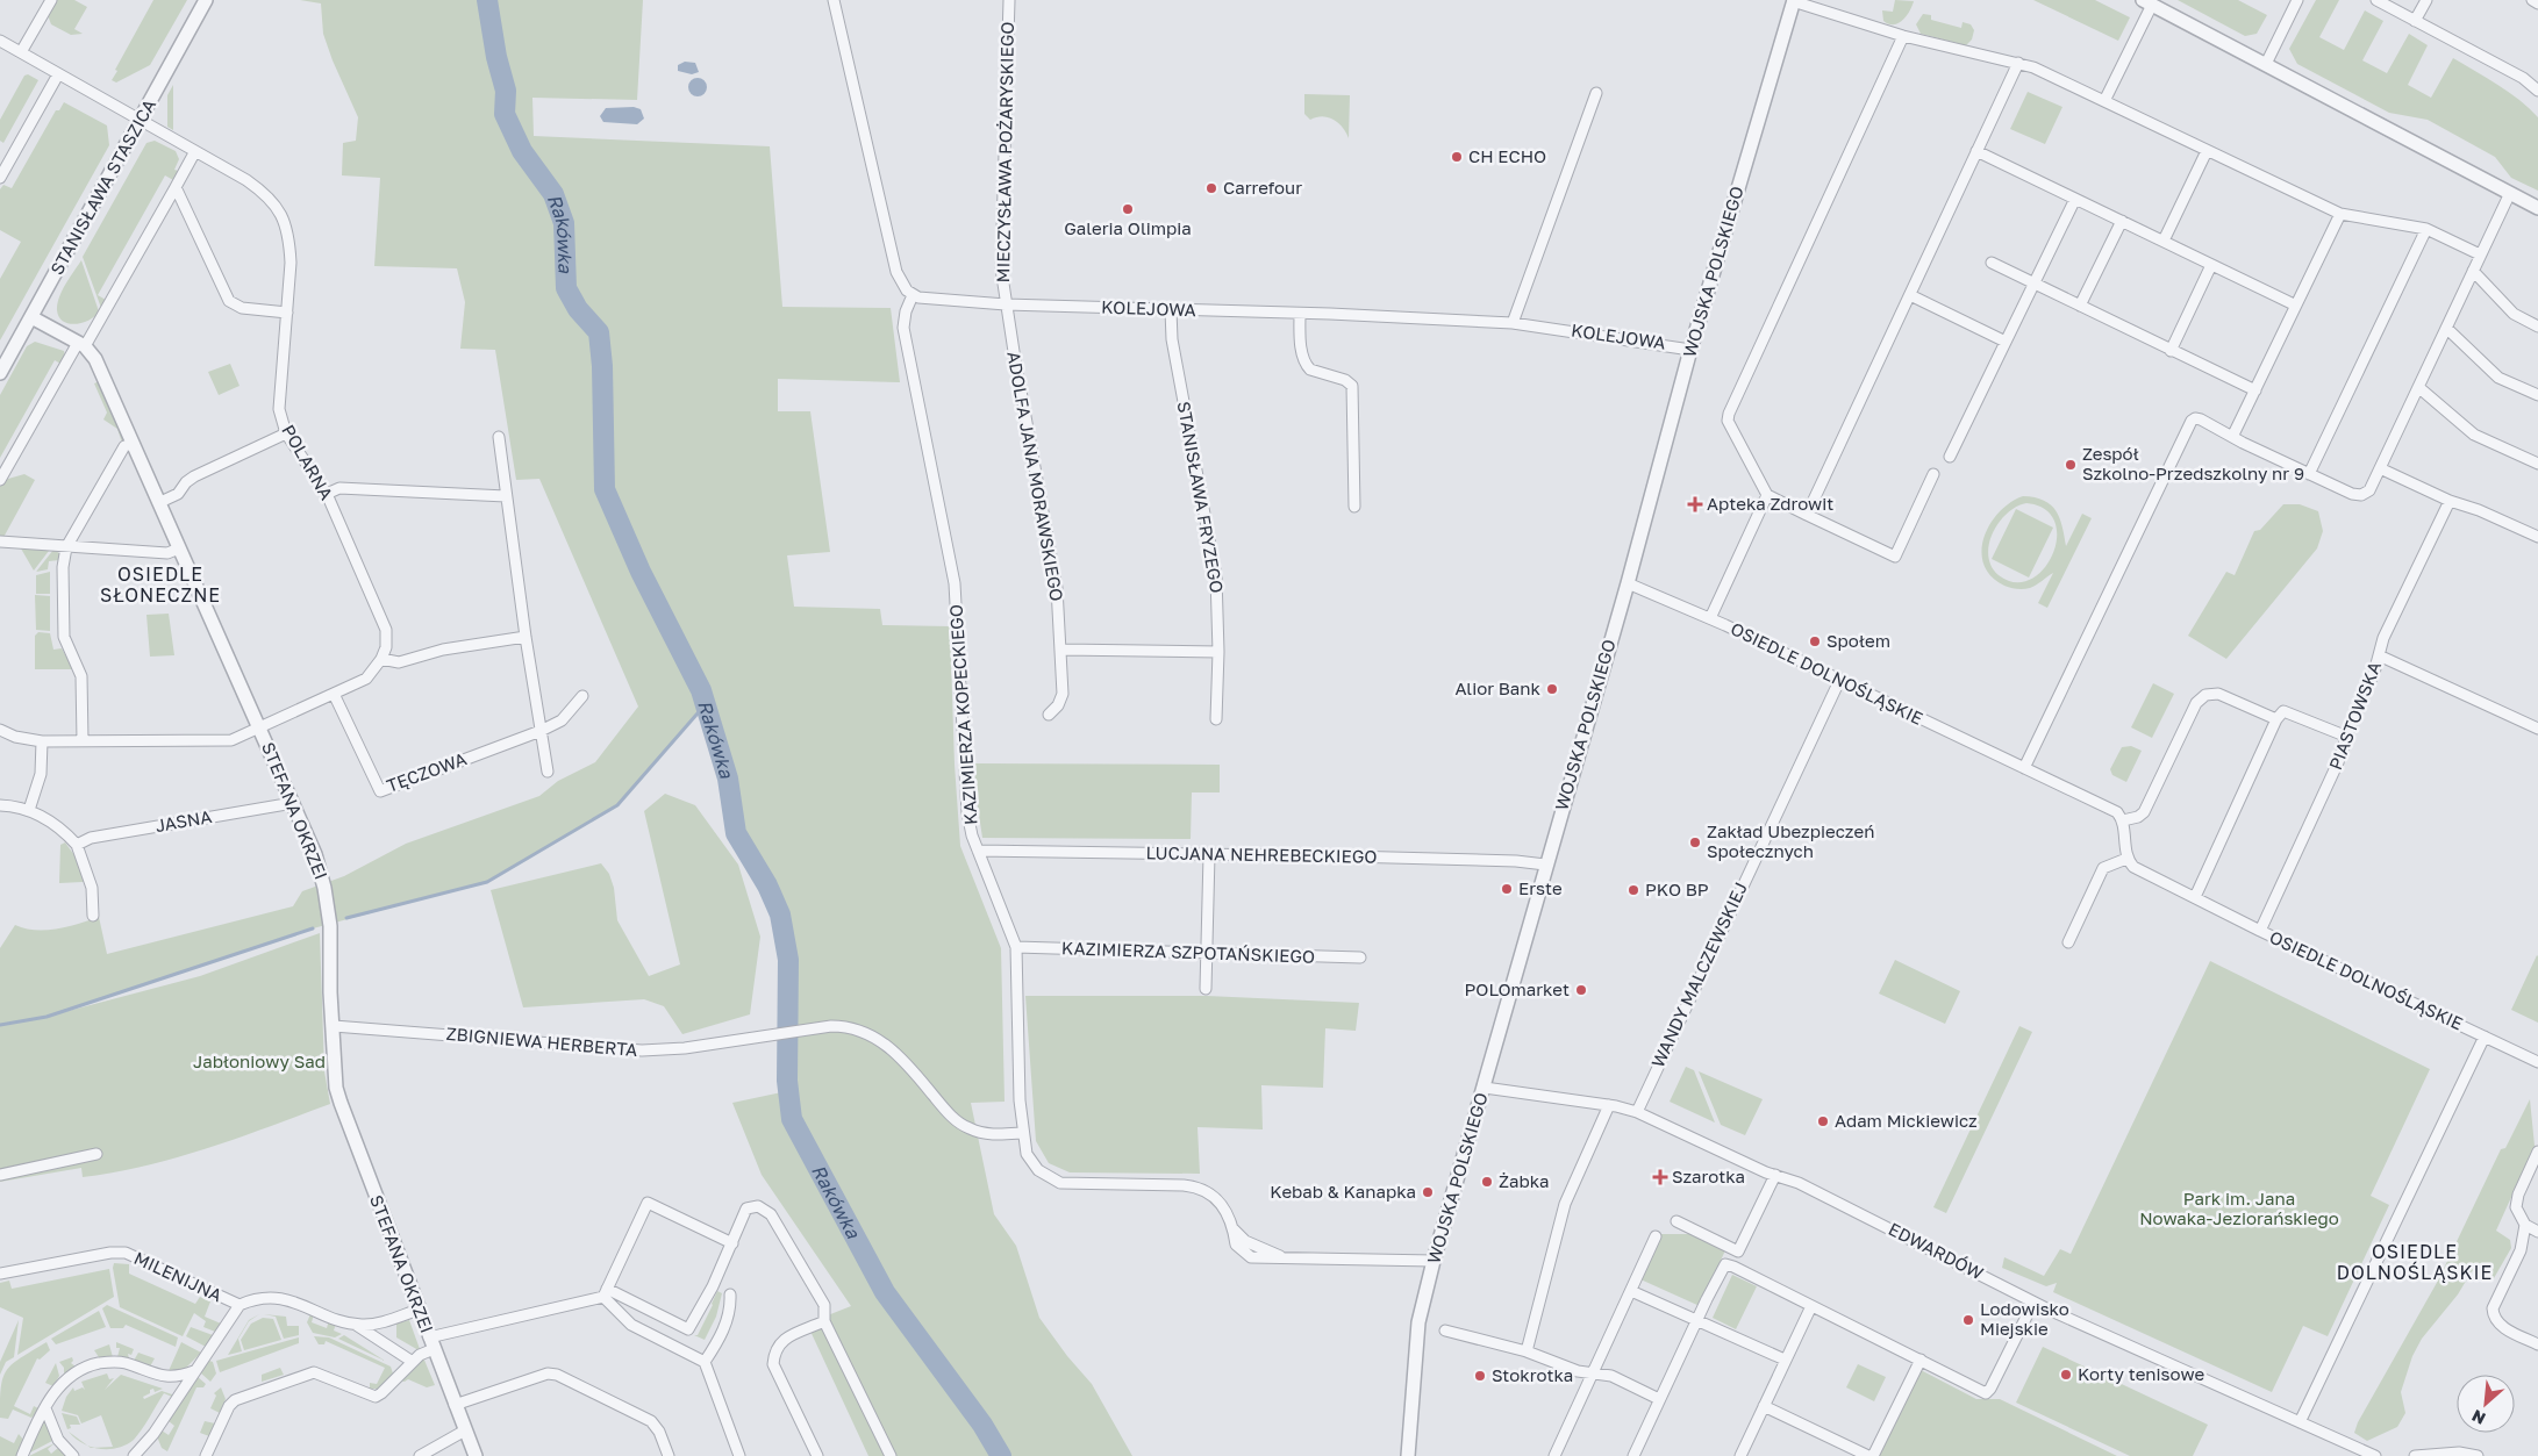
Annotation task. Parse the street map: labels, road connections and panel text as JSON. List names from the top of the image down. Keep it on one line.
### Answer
{"streets":{"street":["MIECZYSŁAWA POŻARYSKIEGO","STANISŁAWA STASZICA","WOJSKA POLSKIEGO","KOLEJOWA","POLARNA","ADOLFA JANA MORAWSKIEGO","STANISŁAWA FRYZEGO","OSIEDLE DOLNOŚLĄSKIE","KAZIMIERZA KOPECKIEGO","PIASTOWSKA","TĘCZOWA","STEFANA OKRZEI","JASNA","LUCJANA NEHREBECKIEGO","KAZIMIERZA SZPOTAŃSKIEGO","WANDY MALCZEWSKIEJ","ZBIGNIEWA HERBERTA","EDWARDÓW","MILENIJNA"]},"crossings":[["MIECZYSŁAWA POŻARYSKIEGO","KOLEJOWA"],["MIECZYSŁAWA POŻARYSKIEGO","ADOLFA JANA MORAWSKIEGO"],["STANISŁAWA STASZICA","POLARNA"],["STANISŁAWA STASZICA","STEFANA OKRZEI"],["WOJSKA POLSKIEGO","KOLEJOWA"],["WOJSKA POLSKIEGO","OSIEDLE DOLNOŚLĄSKIE"],["WOJSKA POLSKIEGO","KAZIMIERZA KOPECKIEGO"],["WOJSKA POLSKIEGO","LUCJANA NEHREBECKIEGO"],["WOJSKA POLSKIEGO","EDWARDÓW"],["KOLEJOWA","ADOLFA JANA MORAWSKIEGO"],["KOLEJOWA","STANISŁAWA FRYZEGO"],["KOLEJOWA","KAZIMIERZA KOPECKIEGO"],["OSIEDLE DOLNOŚLĄSKIE","PIASTOWSKA"],["OSIEDLE DOLNOŚLĄSKIE","WANDY MALCZEWSKIEJ"],["KAZIMIERZA KOPECKIEGO","LUCJANA NEHREBECKIEGO"],["KAZIMIERZA KOPECKIEGO","KAZIMIERZA SZPOTAŃSKIEGO"],["KAZIMIERZA KOPECKIEGO","ZBIGNIEWA HERBERTA"],["STEFANA OKRZEI","JASNA"],["STEFANA OKRZEI","ZBIGNIEWA HERBERTA"],["STEFANA OKRZEI","MILENIJNA"],["WANDY MALCZEWSKIEJ","EDWARDÓW"]],"districts":["OSIEDLE SŁONECZNE","OSIEDLE DOLNOŚLĄSKIE"],"water":["Rakówka"],"parks":["Jabłoniowy Sad","Park im. Jana Nowaka-Jeziorańskiego"],"places":{"other":["CH ECHO","Carrefour","Galeria Olimpia","Zespół Szkolno-Przedszkolny nr 9","Społem","Alior Bank","Zakład Ubezpieczeń Społecznych","Erste","PKO BP","POLOmarket","Adam Mickiewicz","Żabka","Kebab & Kanapka","Lodowisko Miejskie","Korty tenisowe","Stokrotka"],"health":["Apteka Zdrowit","Szarotka"]},"north":"bottom left"}
